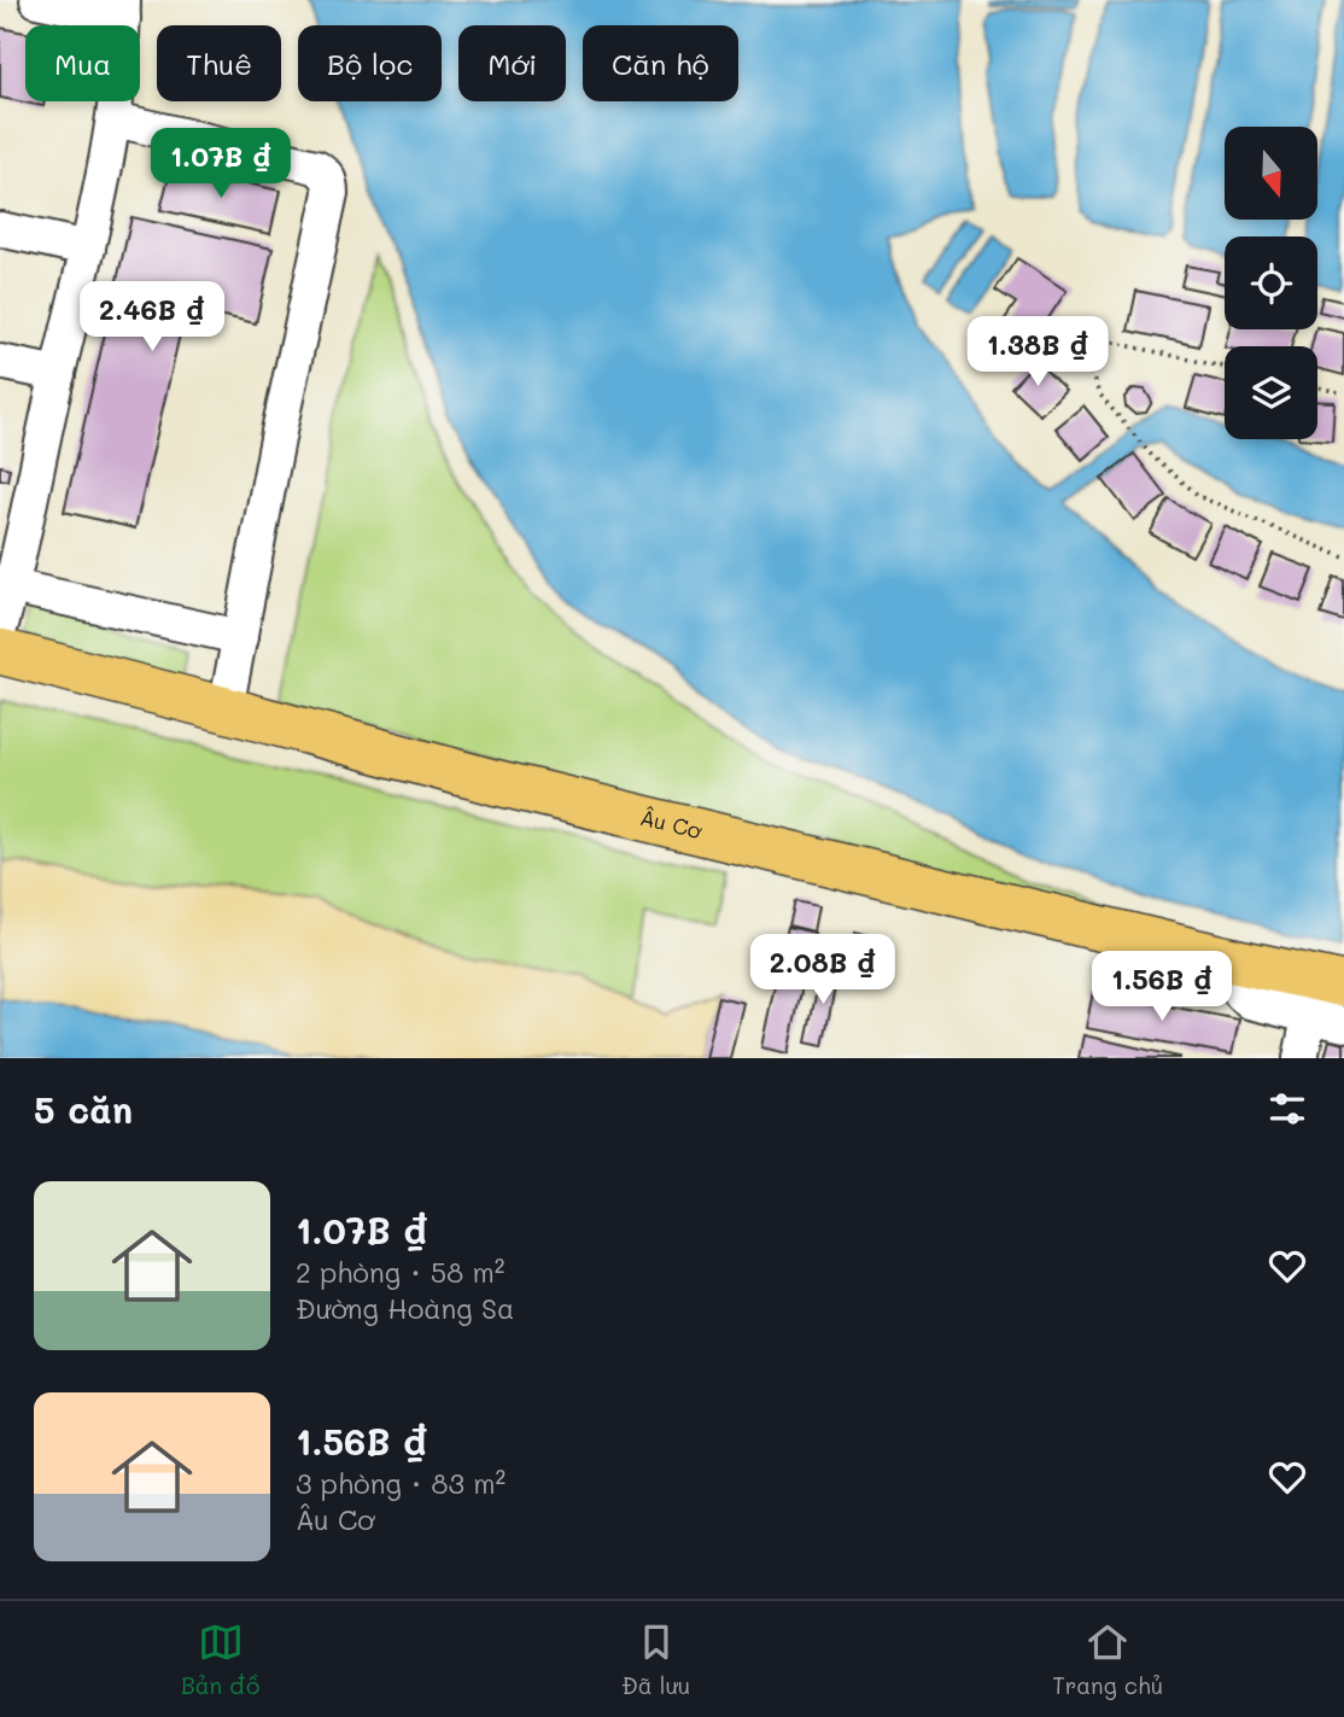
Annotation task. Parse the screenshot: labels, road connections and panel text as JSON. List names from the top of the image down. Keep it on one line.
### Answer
{"streets":{"main road":["Âu Cơ"]},"north":"bottom","page":{"chip":["Mua","Thuê","Bộ lọc","Mới","Căn hộ"],"price":["1.07B ₫","2.46B ₫","1.38B ₫","2.08B ₫","1.56B ₫"],"heading":"5 căn","list":[{"name":"1.07B ₫","note":"2 phòng · 58 m² · Đường Hoàng Sa"},{"name":"1.56B ₫","note":"3 phòng · 83 m² · Âu Cơ"}],"tabs":["Bản đồ","Đã lưu","Trang chủ"]}}
